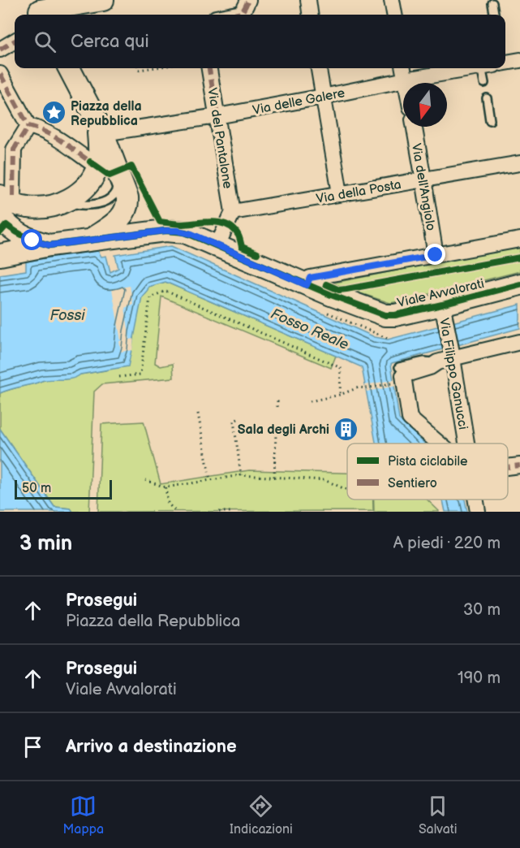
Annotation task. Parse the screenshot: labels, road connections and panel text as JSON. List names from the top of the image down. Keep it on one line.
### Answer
{"streets":{"street":["Via delle Galere","Via del Pantalone","Via dell'Angiolo","Via della Posta","Viale Avvalorati","Via Filippo Ganucci"]},"crossings":[["Via delle Galere","Via del Pantalone"],["Via del Pantalone","Via della Posta"],["Via dell'Angiolo","Via della Posta"],["Viale Avvalorati","Via Filippo Ganucci"]],"water":["Fossi","Fosso Reale"],"places":{"place":["Piazza della Repubblica"],"building":["Sala degli Archi"]},"legend":["Pista ciclabile","Sentiero"],"scale_bar":"50 m","north":"bottom","page":{"search":"Cerca qui","scale":"50 m","heading":["3 min","A piedi · 220 m"],"list":[["Prosegui","Piazza della Repubblica","30 m"],["Prosegui","Viale Avvalorati","190 m"],"Arrivo a destinazione"],"nav":["Mappa","Indicazioni","Salvati"]}}
